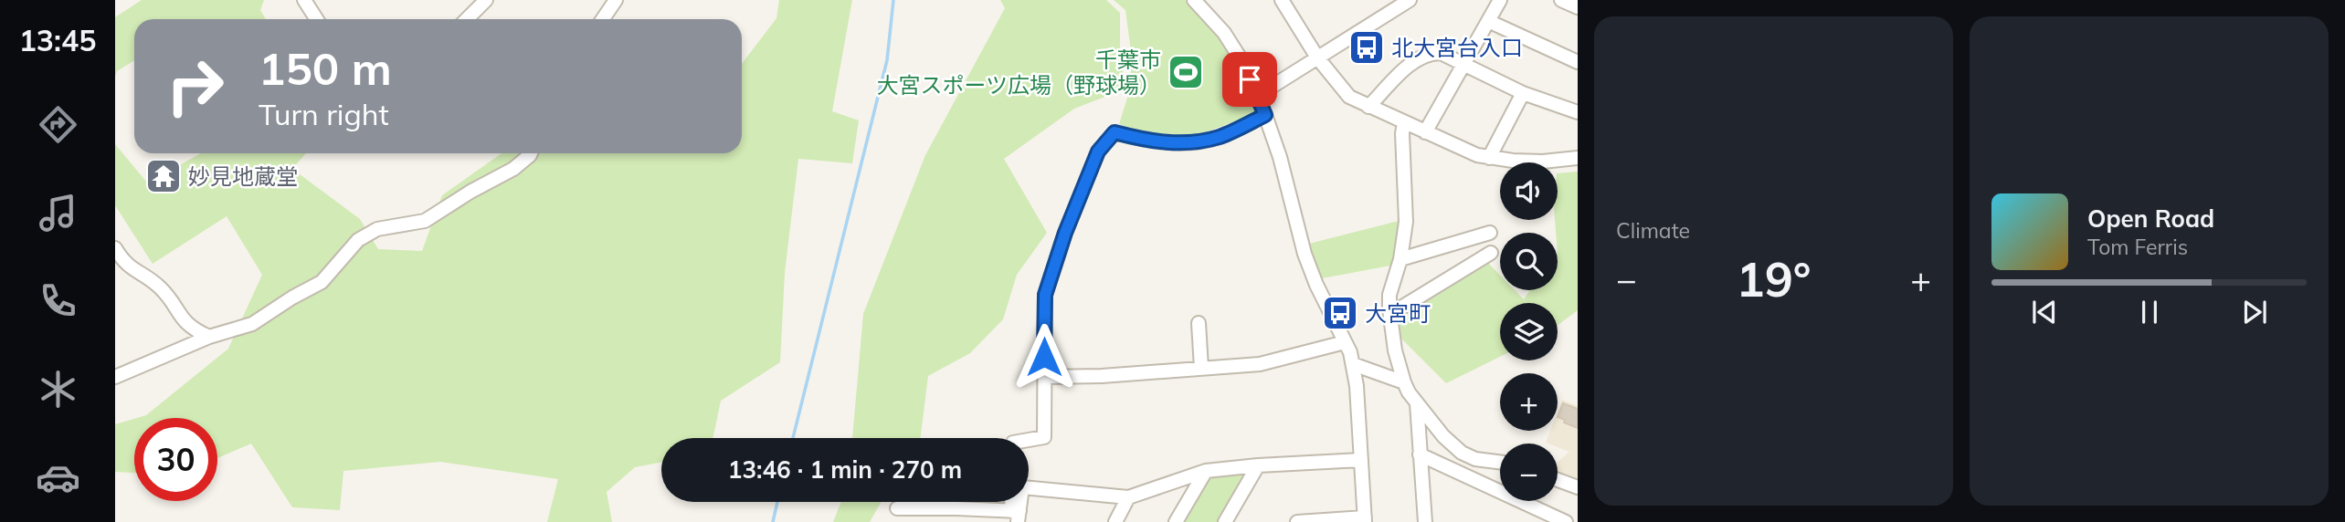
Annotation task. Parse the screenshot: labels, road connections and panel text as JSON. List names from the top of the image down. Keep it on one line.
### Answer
{"places":{"bus stop":["北大宮台入口","大宮町"],"sports":["千葉市 大宮スポーツ広場（野球場）"],"temple":["妙見地蔵堂"]},"page":{"tabs":"13:45","tile":"Climate","turn":["150 m","Turn right"],"map_buttons":["+","−"],"song":["Open Road","Tom Ferris"],"heat":["−","19°","+"],"limit":"30","trip":"13:46 · 1 min · 270 m"}}
